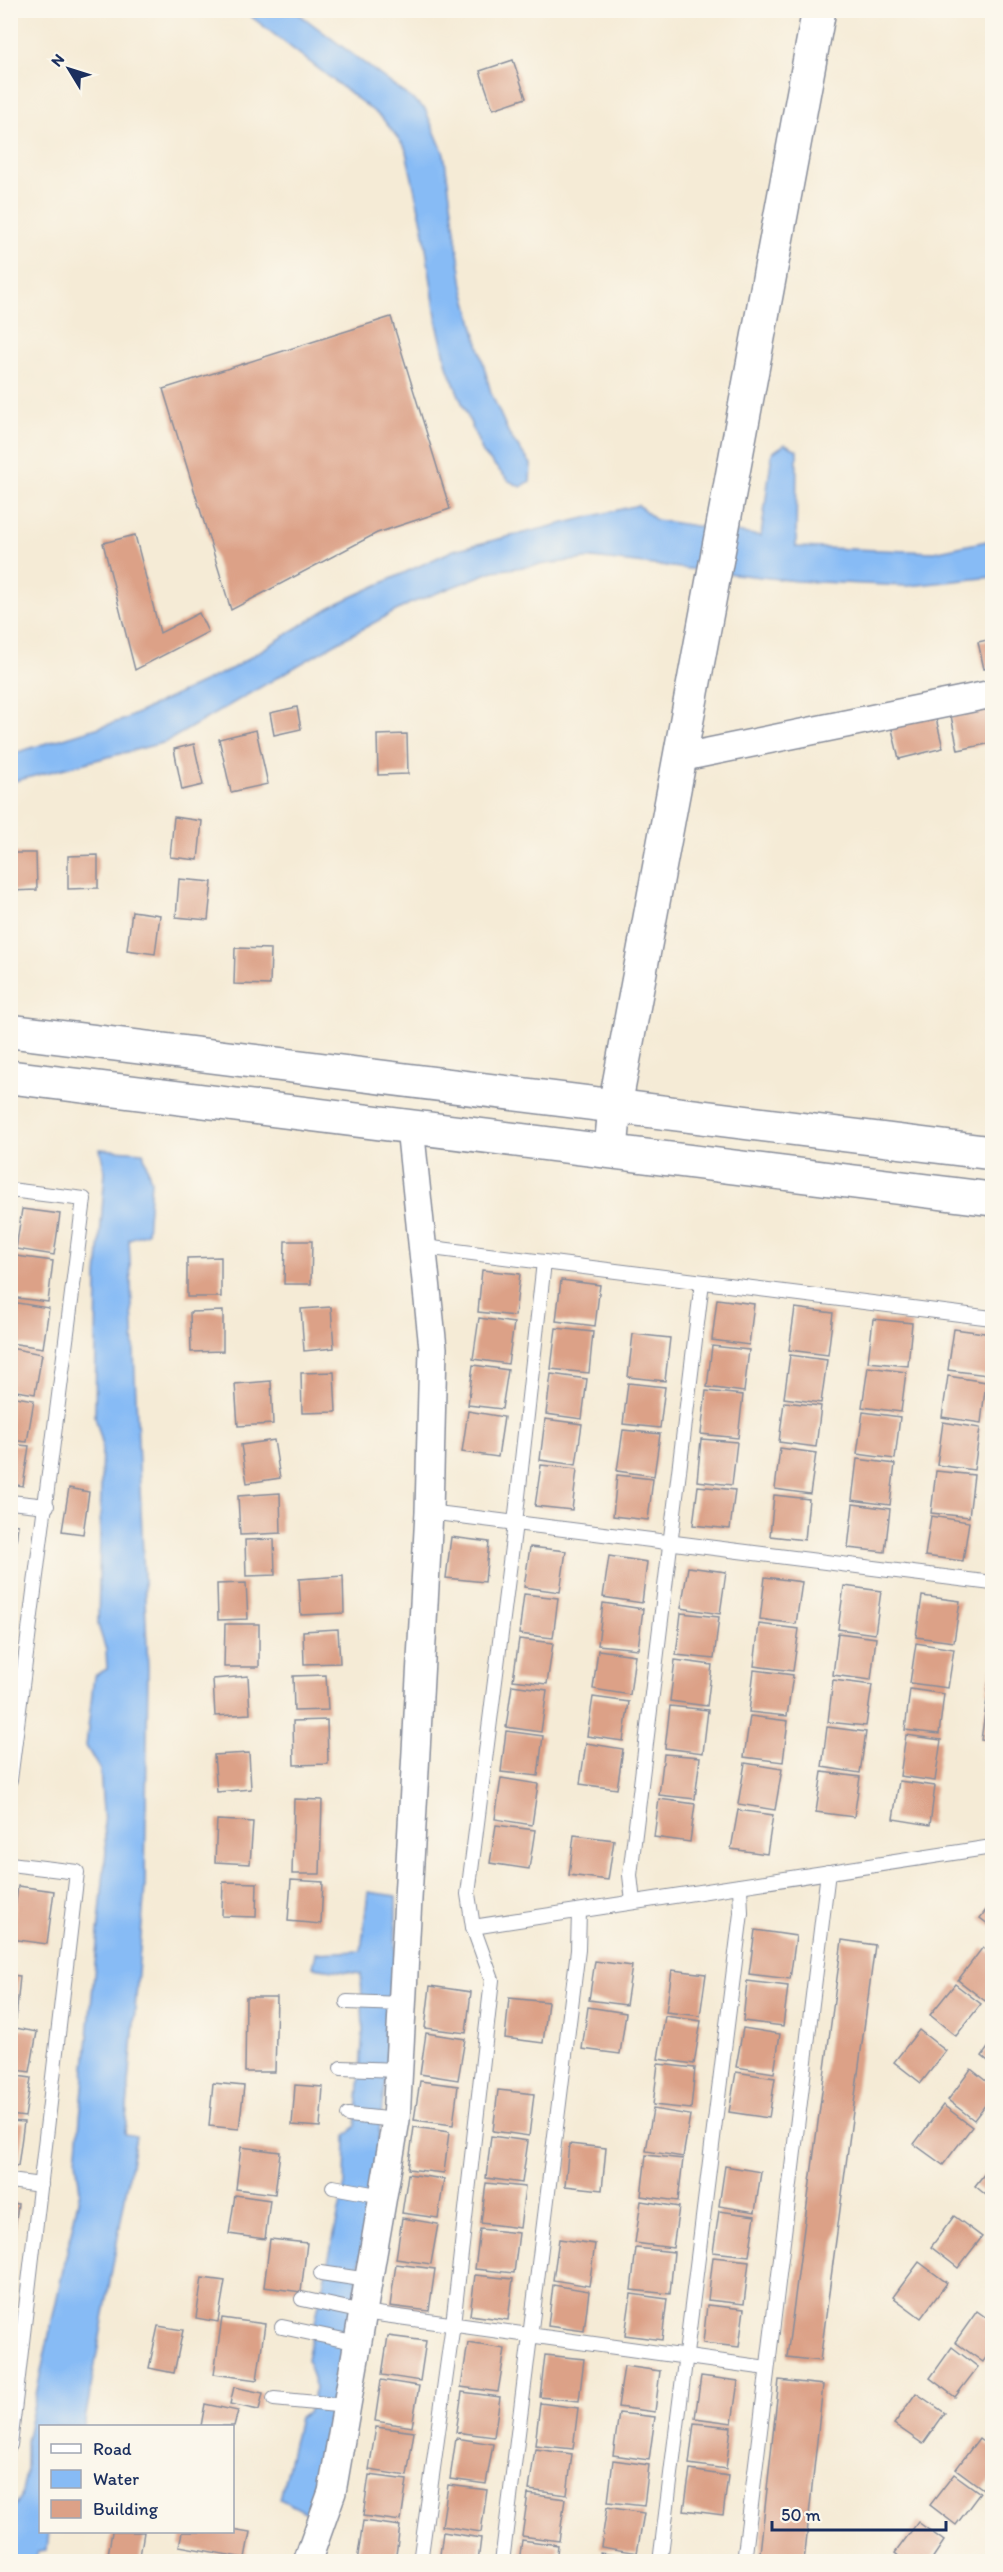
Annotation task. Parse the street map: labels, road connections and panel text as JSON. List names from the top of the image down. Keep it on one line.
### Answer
{"legend":["Road","Water","Building"],"scale_bar":"50 m","north":"top left"}
